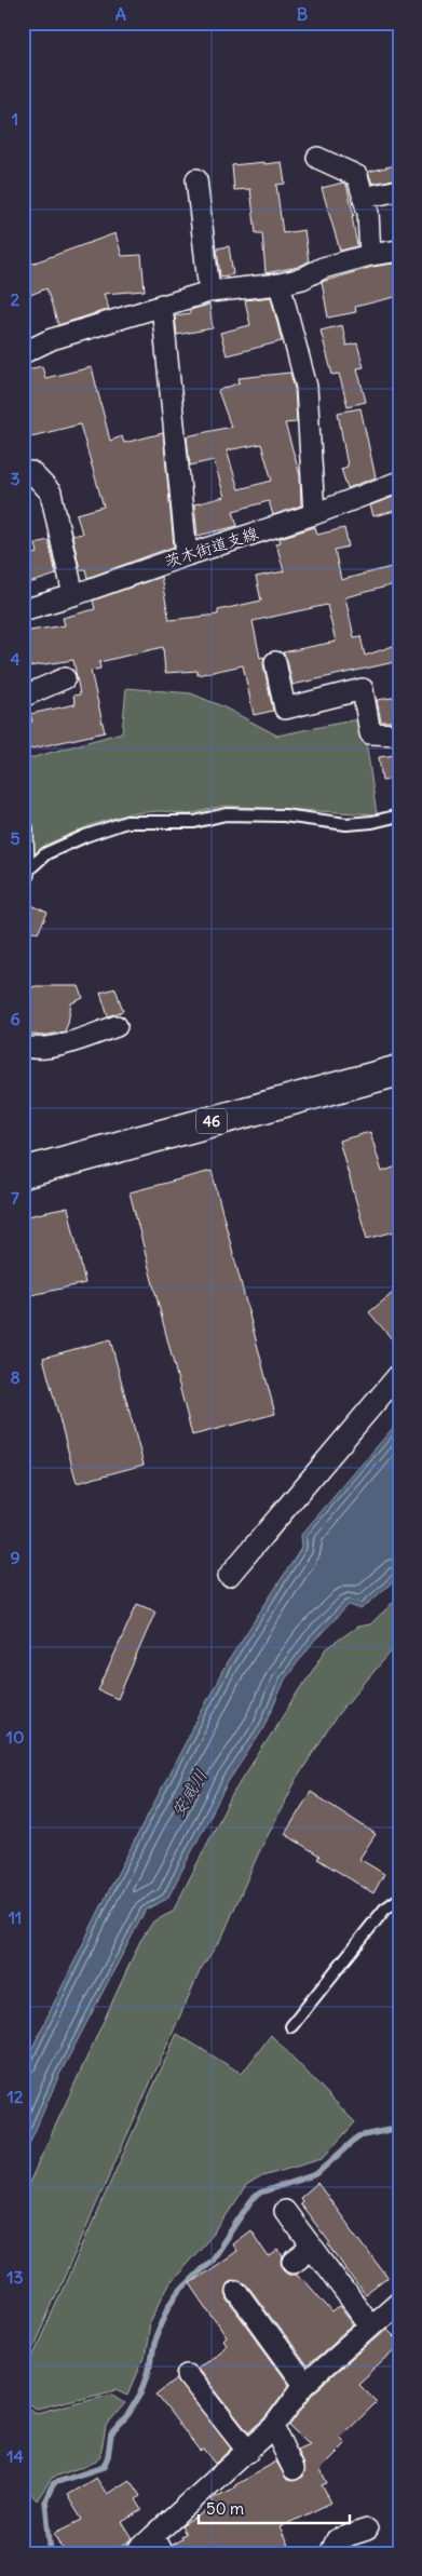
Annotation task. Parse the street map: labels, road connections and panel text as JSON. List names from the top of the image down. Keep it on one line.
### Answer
{"streets":{"main road":["46"],"street":["茨木街道支線"]},"water":["安威川"],"scale_bar":"50 m","grid":{"columns":["A","B"],"rows":["1","2","3","4","5","6","7","8","9","10","11","12","13","14"]}}
